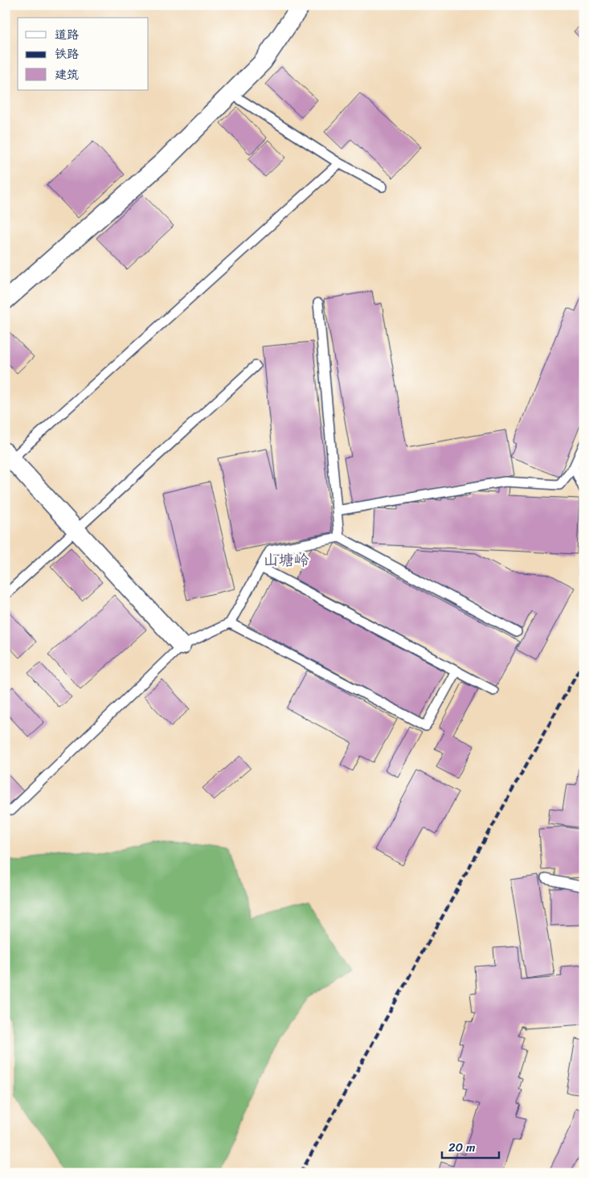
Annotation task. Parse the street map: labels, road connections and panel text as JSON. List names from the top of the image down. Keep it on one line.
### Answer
{"districts":["山塘岭"],"legend":["道路","铁路","建筑"],"scale_bar":"20 m"}
